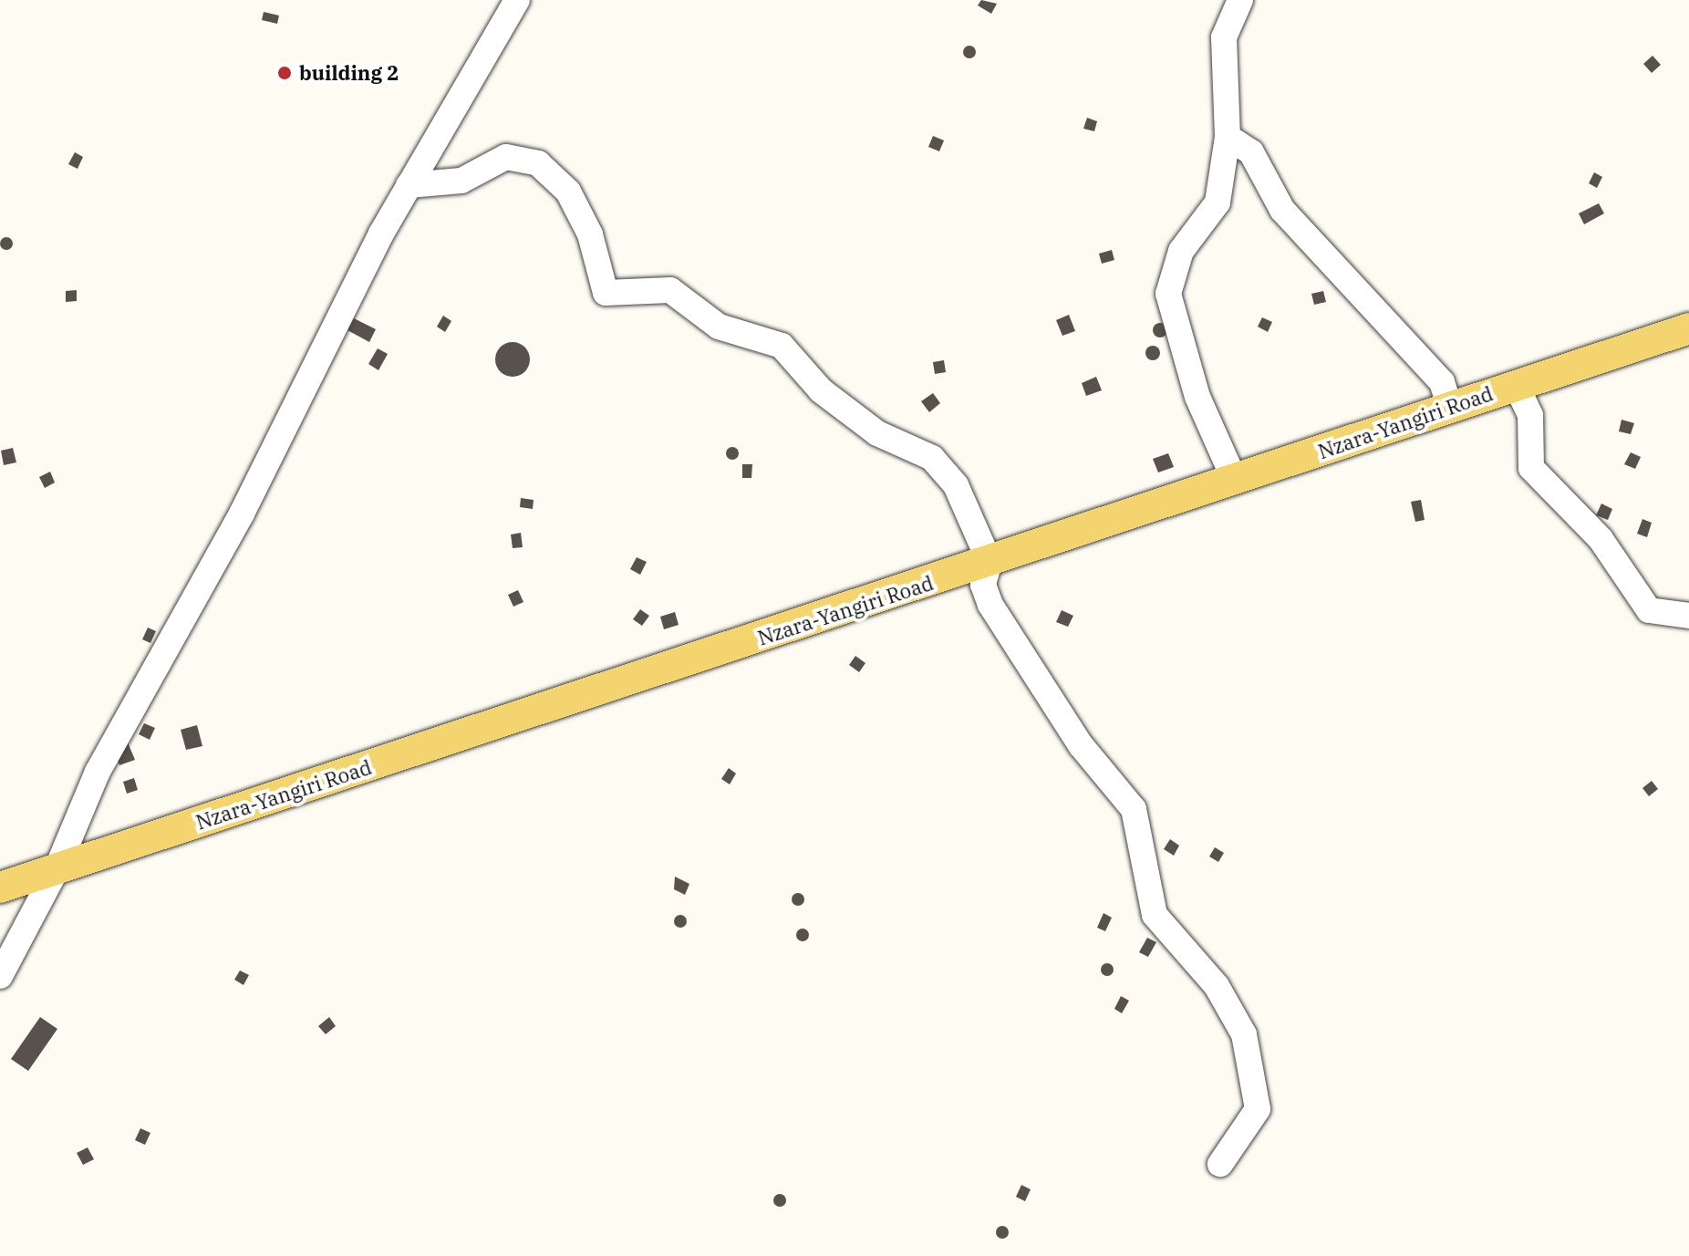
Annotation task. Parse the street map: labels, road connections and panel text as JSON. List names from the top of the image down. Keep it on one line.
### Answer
{"streets":{"main road":["Nzara-Yangiri Road"]},"places":["building 2"]}
